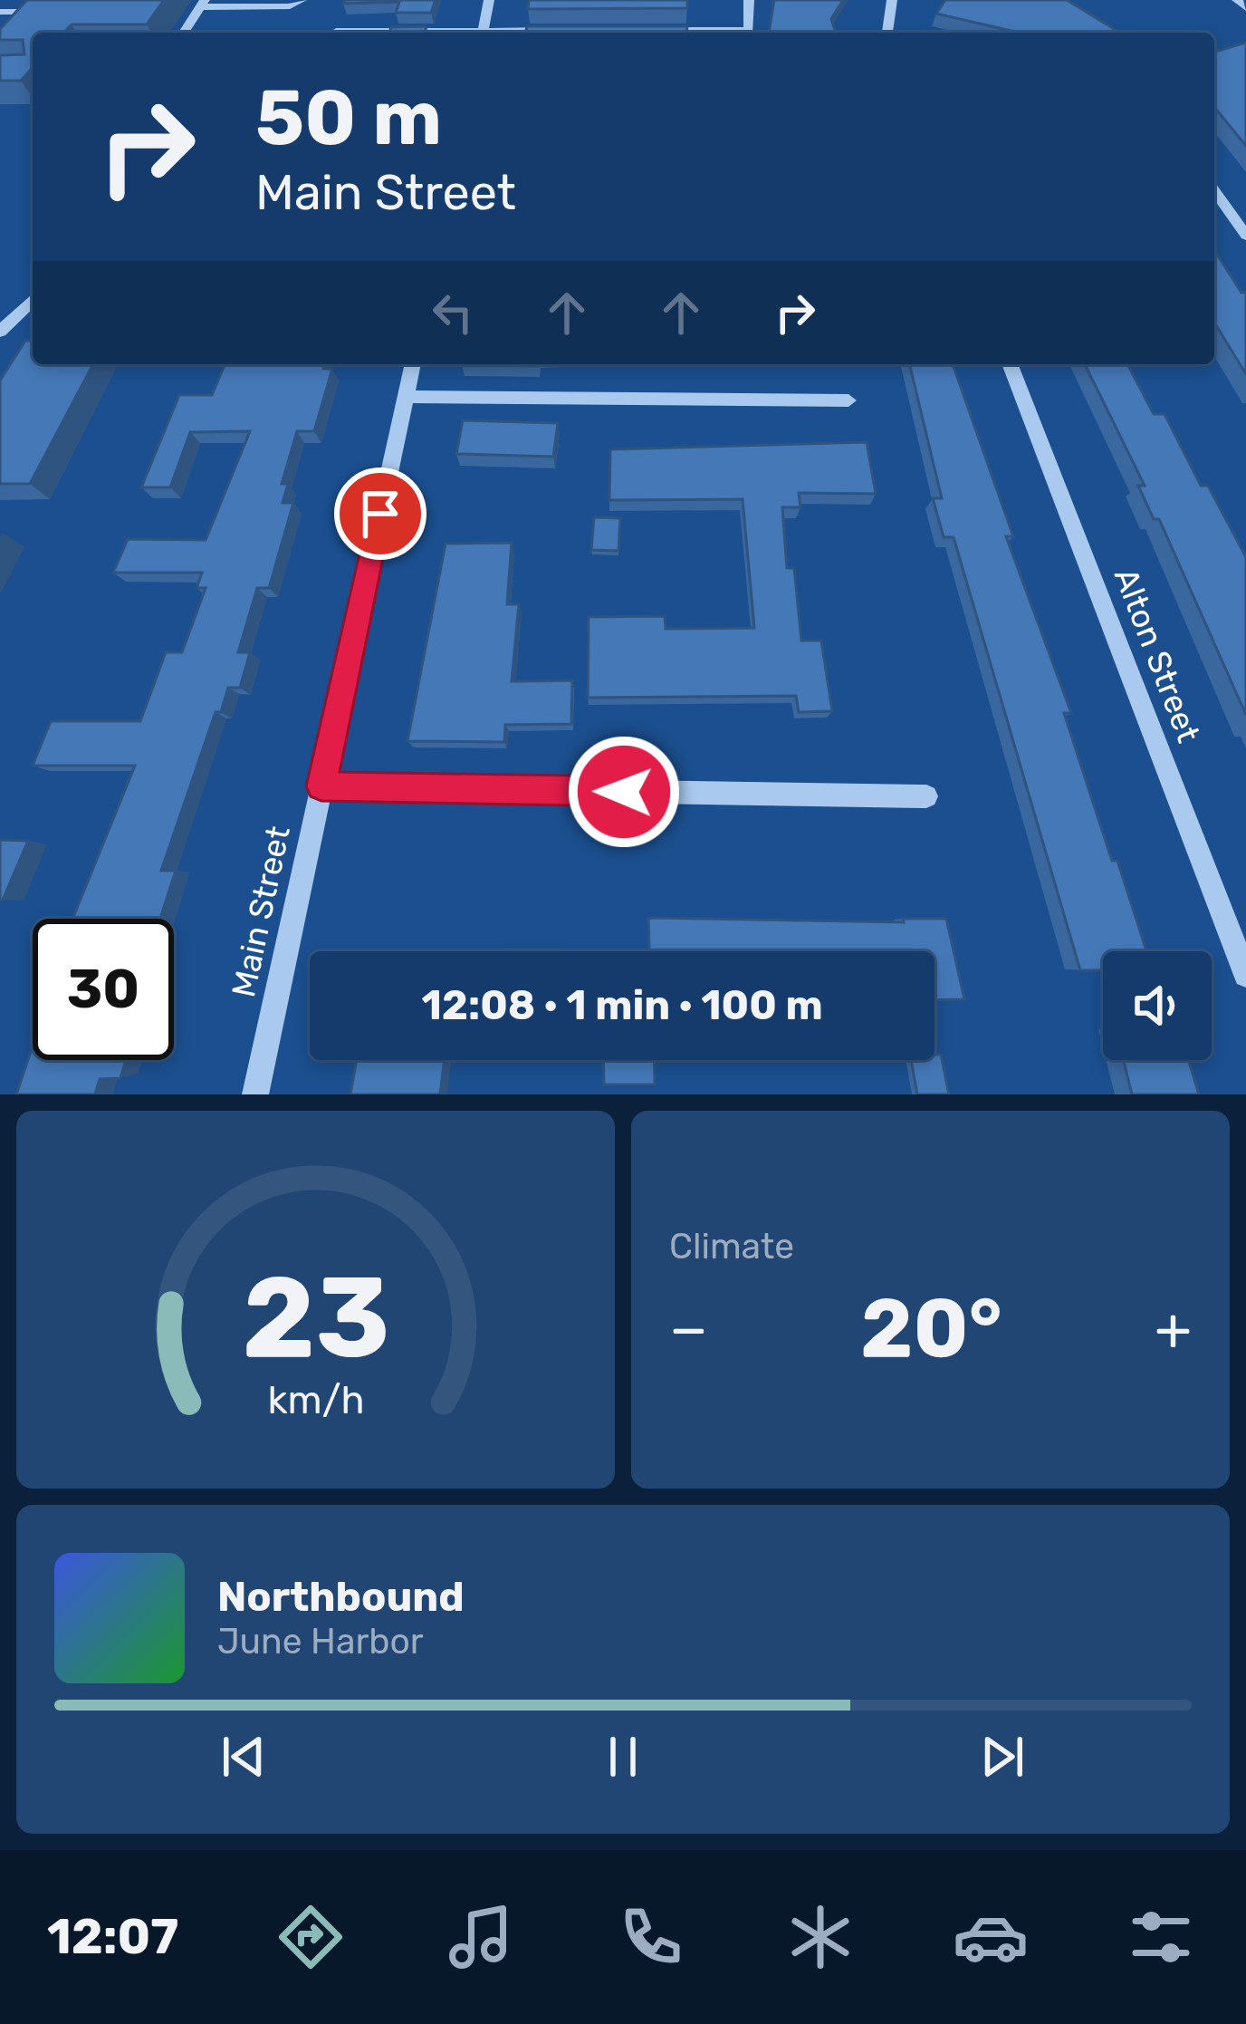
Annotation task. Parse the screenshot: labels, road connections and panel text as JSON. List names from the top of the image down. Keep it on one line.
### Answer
{"streets":{"street":["Alton Street","Main Street"]},"page":{"turn":["50 m","Main Street"],"limit":"30","trip":"12:08 · 1 min · 100 m","tile":"Climate","heat":["−","20°","+"],"song":["Northbound","June Harbor"],"tabs":"12:07","gauge":["23","km/h"]}}
